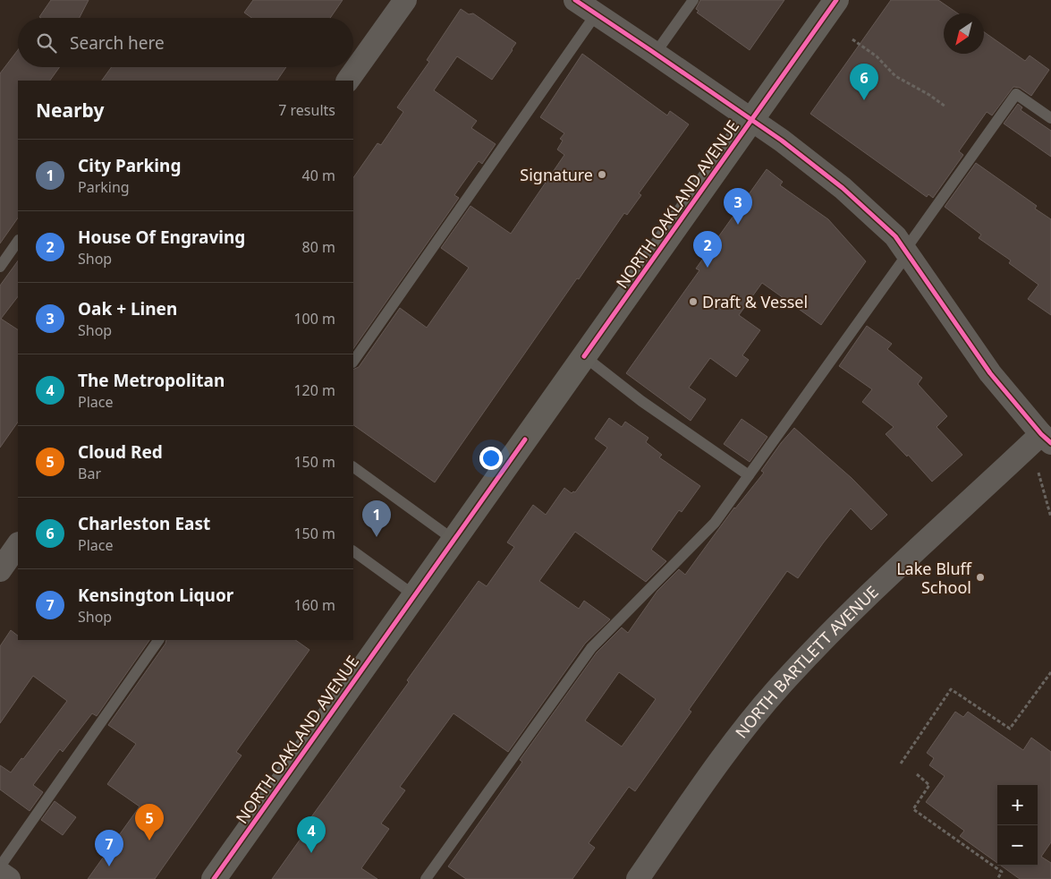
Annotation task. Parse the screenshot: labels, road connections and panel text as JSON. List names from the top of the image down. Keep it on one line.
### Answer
{"streets":{"main road":["NORTH OAKLAND AVENUE"],"street":["NORTH BARTLETT AVENUE"]},"places":["Signature","Draft & Vessel","Lake Bluff School"],"north":"bottom left","page":{"search":"Search here","pins":["6","3","2","1","5","4","7"],"heading":["Nearby","7 results"],"list":[{"mark":"1","name":"City Parking","note":"Parking","value":"40 m"},{"mark":"2","name":"House Of Engraving","note":"Shop","value":"80 m"},{"mark":"3","name":"Oak + Linen","note":"Shop","value":"100 m"},{"mark":"4","name":"The Metropolitan","note":"Place","value":"120 m"},{"mark":"5","name":"Cloud Red","note":"Bar","value":"150 m"},{"mark":"6","name":"Charleston East","note":"Place","value":"150 m"},{"mark":"7","name":"Kensington Liquor","note":"Shop","value":"160 m"}],"map_buttons":["+","−"]}}
